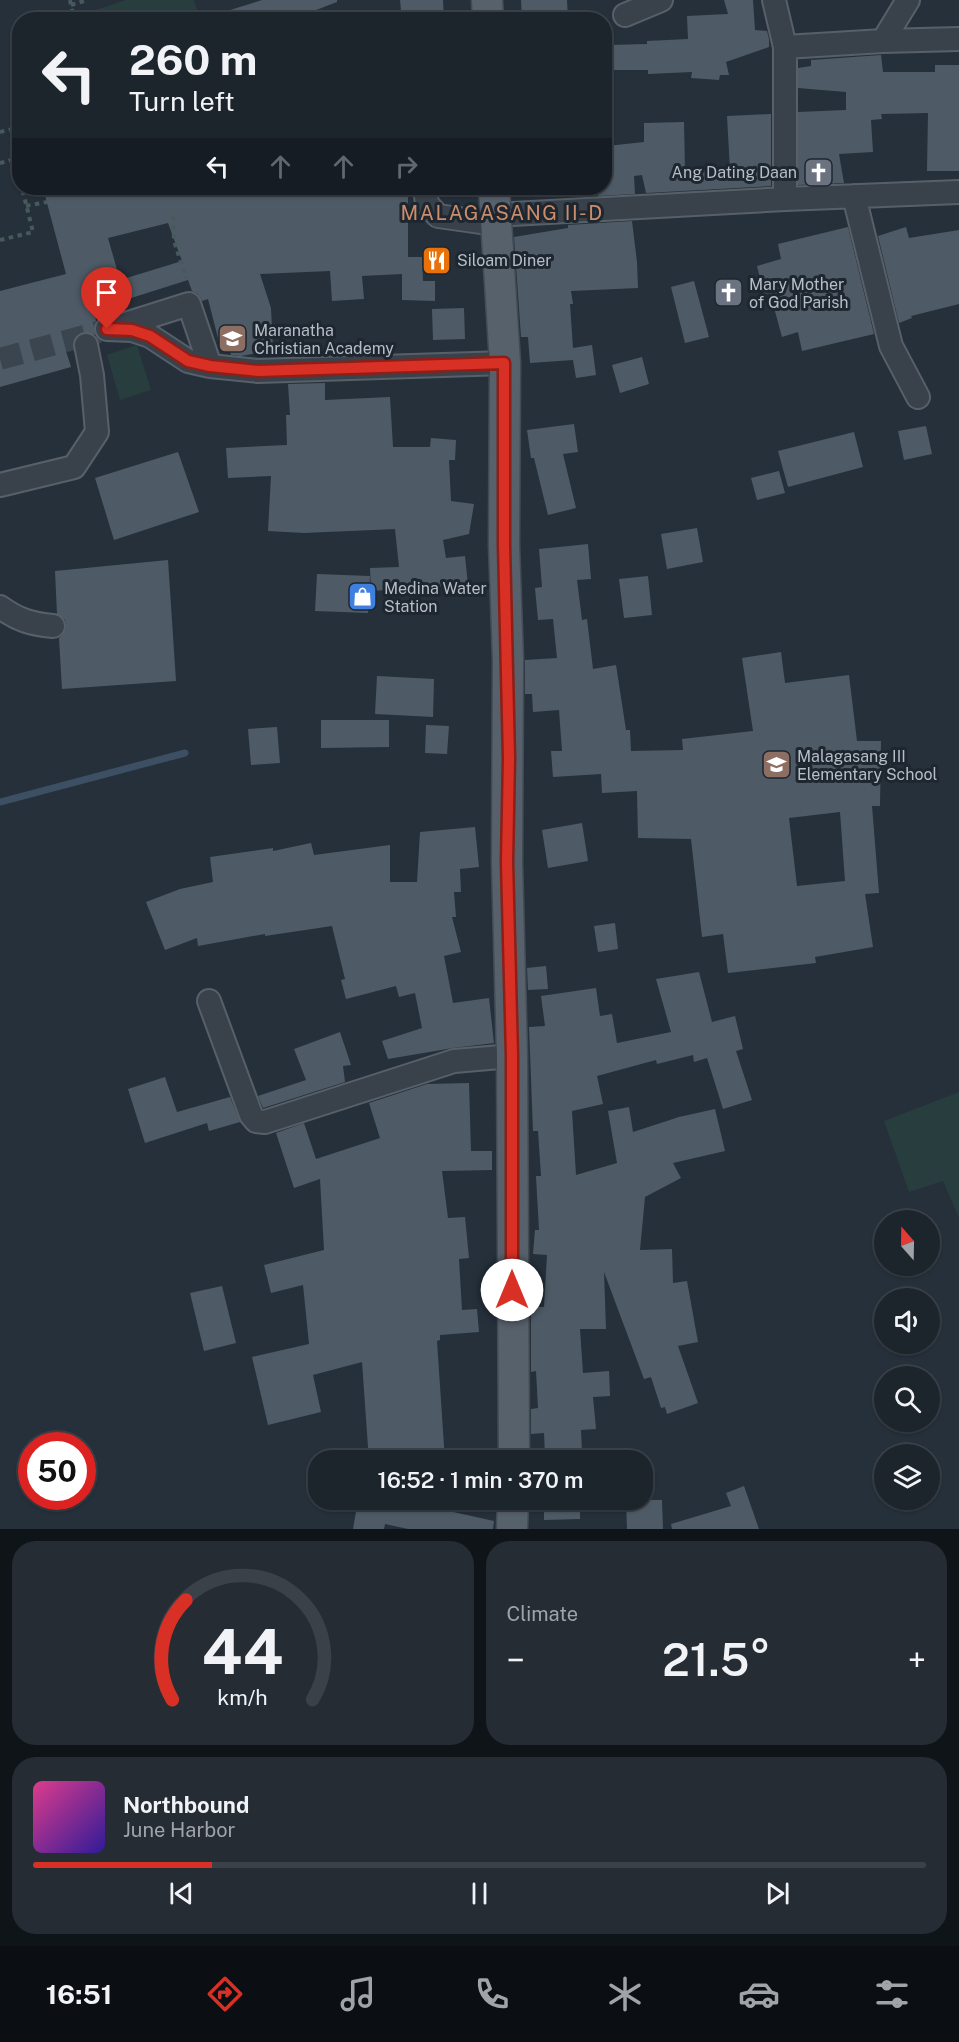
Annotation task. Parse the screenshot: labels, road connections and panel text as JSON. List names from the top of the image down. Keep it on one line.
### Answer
{"districts":["MALAGASANG II-D"],"places":{"church":["Ang Dating Daan","Mary Mother of God Parish"],"restaurant":["Siloam Diner"],"school or university":["Maranatha Christian Academy","Malagasang III Elementary School"],"shop":["Medina Water Station"]},"north":"top","page":{"turn":["260 m","Turn left"],"limit":"50","trip":"16:52 · 1 min · 370 m","tile":"Climate","heat":["−","21.5°","+"],"song":["Northbound","June Harbor"],"tabs":"16:51","gauge":["44","km/h"]}}
